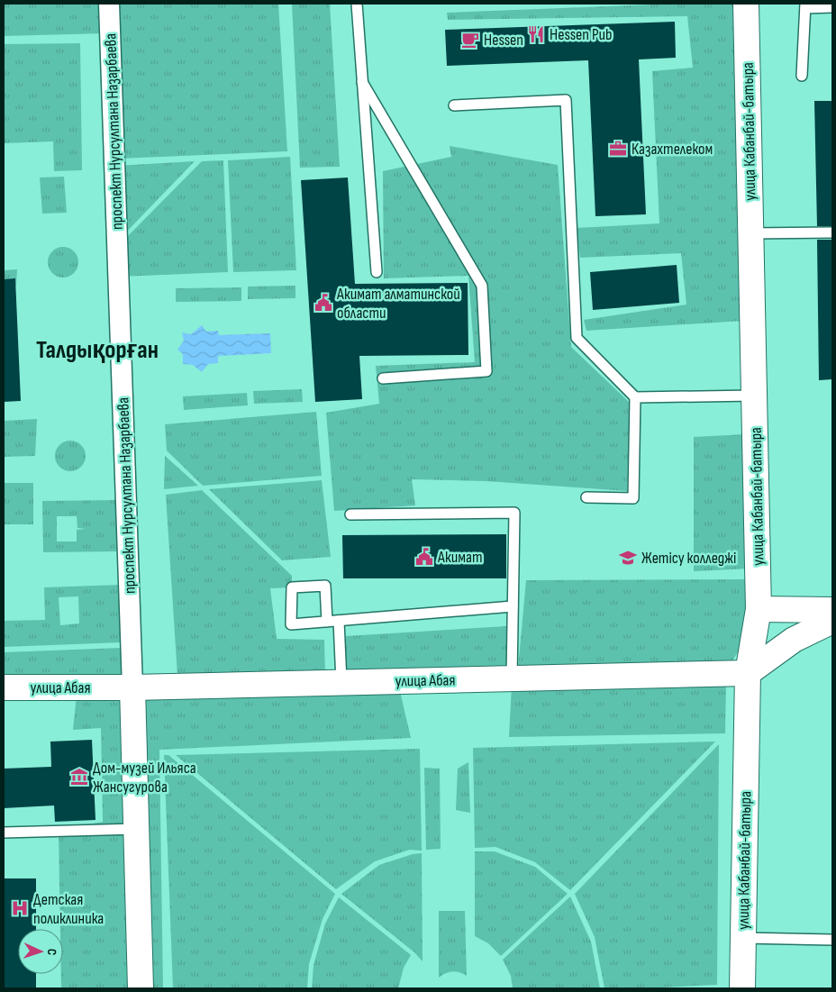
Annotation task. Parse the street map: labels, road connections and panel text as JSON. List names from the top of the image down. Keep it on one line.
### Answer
{"streets":{"main road":["проспект Нурсултана Назарбаева","улица Кабанбай-батыра","улица Абая"]},"crossings":[["проспект Нурсултана Назарбаева","улица Абая"],["улица Кабанбай-батыра","улица Абая"]],"districts":["Талдықорған"],"places":{"restaurant":["Hessen Pub"],"cafe":["Hessen"],"office":["Казахтелеком"],"public building":["Акимат алматинской области","Акимат"],"school or university":["Жетісу колледжі"],"museum":["Дом-музей Ильяса Жансугурова"],"hospital":["Детская поликлиника"]},"north":"right"}
